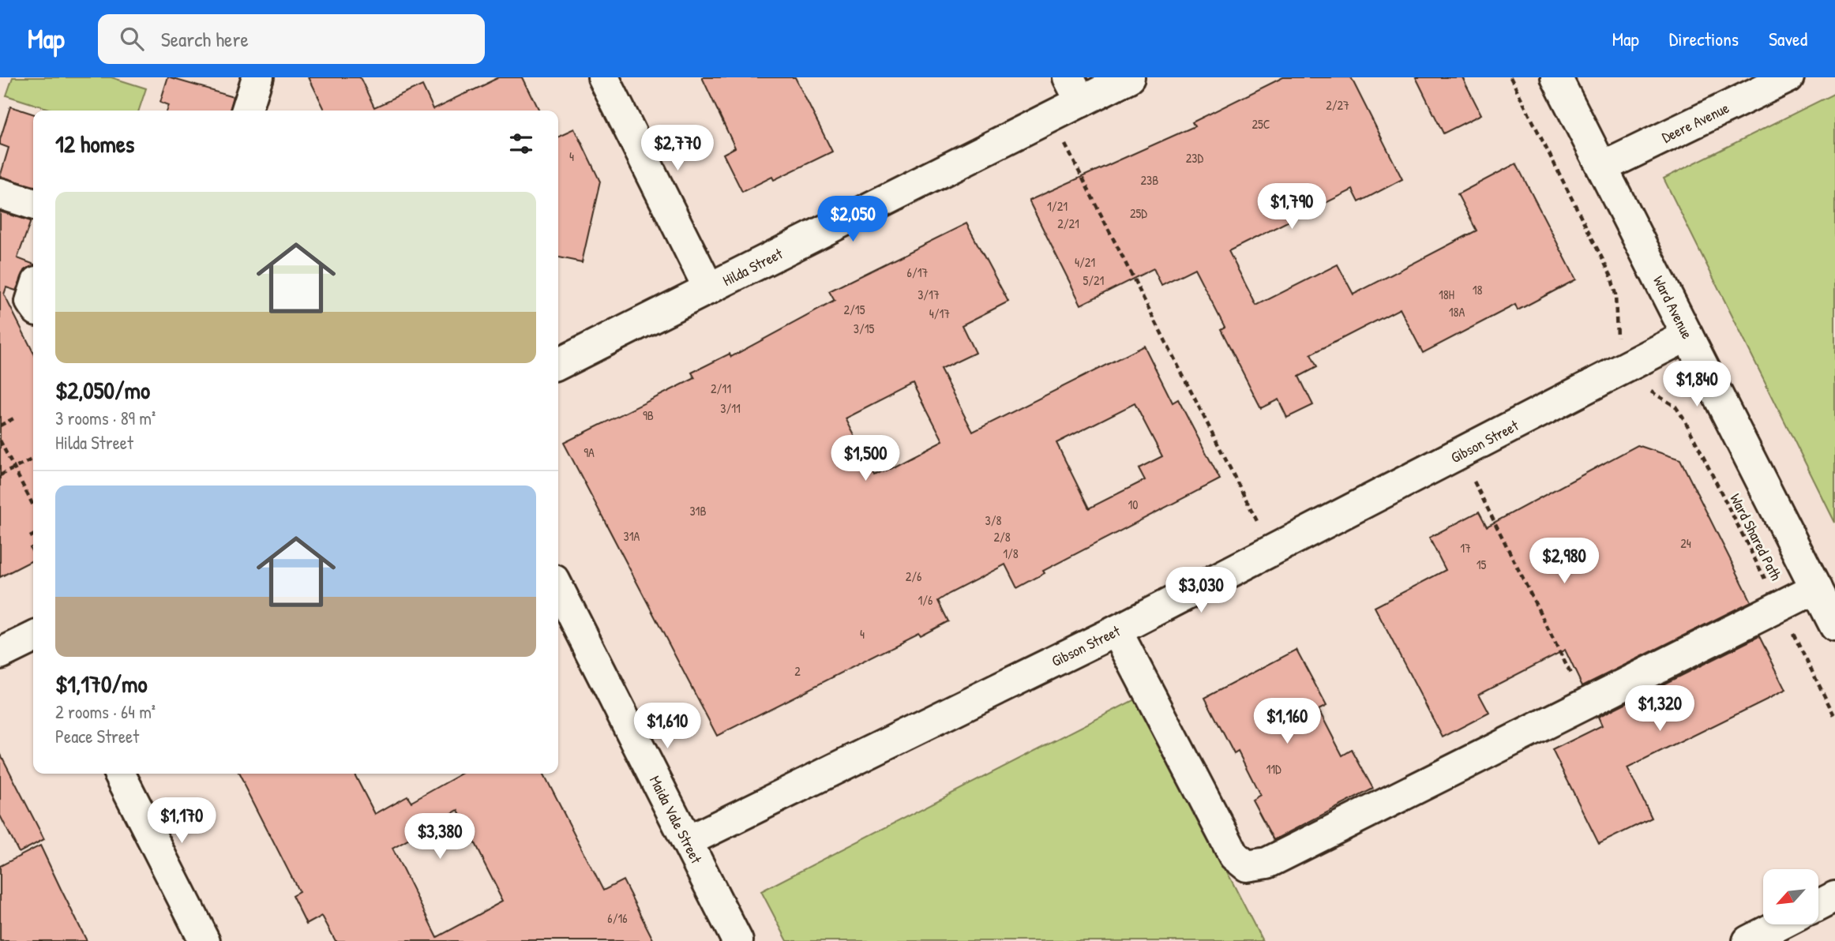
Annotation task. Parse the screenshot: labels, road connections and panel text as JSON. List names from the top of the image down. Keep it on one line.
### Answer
{"streets":{"street":["Deere Avenue","Hilda Street","Ward Avenue","Gibson Street","Maida Vale Street"],"path":["Ward Shared Path"]},"crossings":[["Deere Avenue","Ward Avenue"],["Ward Avenue","Gibson Street"],["Gibson Street","Maida Vale Street"]],"house_numbers":["2/27","25C","4","23D","23B","1/21","25D","2/21","4/21","6/17","5/21","18","3/17","18H","2/15","18A","4/17","3/15","2/11","3/11","9B","9A","10","31B","3/8","31A","2/8","24","17","1/8","15","2/6","1/6","4","2","11D","6/16"],"north":"bottom left","page":{"header":"Map","search":"Search here","nav":["Map","Directions","Saved"],"heading":"12 homes","price":["$2,770","$1,790","$2,050","$1,840","$1,500","$2,980","$3,030","$1,320","$1,160","$1,610","$1,170","$3,380"],"list":[{"name":"$2,050/mo","note":"3 rooms · 89 m² · Hilda Street"},{"name":"$1,170/mo","note":"2 rooms · 64 m² · Peace Street"}]}}
